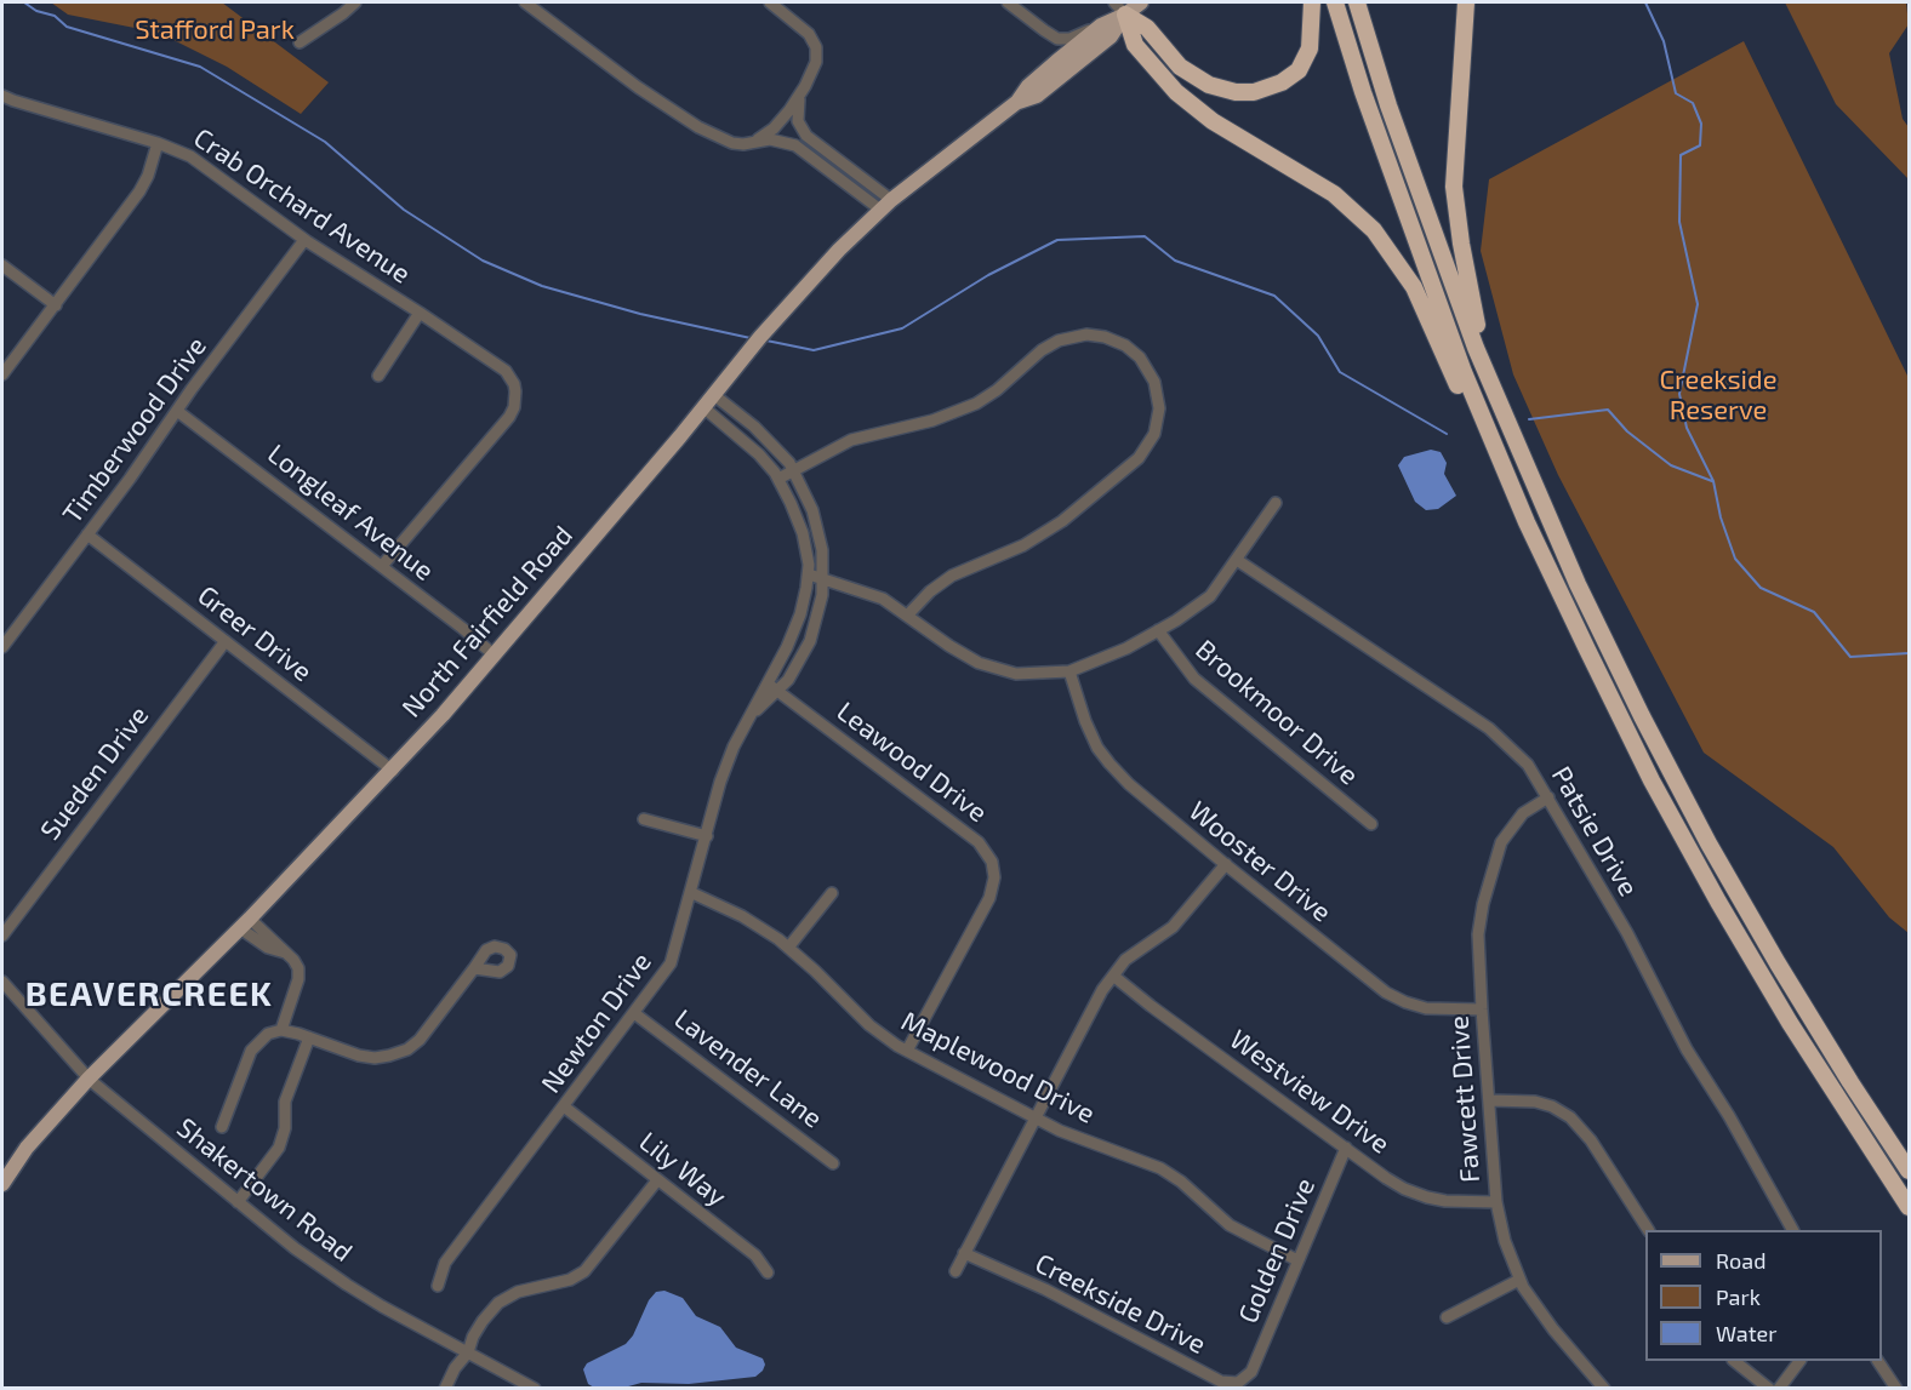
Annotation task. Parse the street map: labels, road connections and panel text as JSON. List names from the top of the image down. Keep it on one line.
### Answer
{"streets":{"main road":["North Fairfield Road"],"street":["Crab Orchard Avenue","Timberwood Drive","Longleaf Avenue","Greer Drive","Brookmoor Drive","Leawood Drive","Sueden Drive","Patsie Drive","Wooster Drive","Newton Drive","Maplewood Drive","Lavender Lane","Westview Drive","Fawcett Drive","Lily Way","Shakertown Road","Golden Drive","Creekside Drive"]},"crossings":[["Crab Orchard Avenue","Timberwood Drive"],["Crab Orchard Avenue","Longleaf Avenue"],["Timberwood Drive","Longleaf Avenue"],["Timberwood Drive","Greer Drive"],["Longleaf Avenue","North Fairfield Road"],["North Fairfield Road","Greer Drive"],["North Fairfield Road","Newton Drive"],["North Fairfield Road","Shakertown Road"],["Greer Drive","Sueden Drive"],["Leawood Drive","Newton Drive"],["Leawood Drive","Maplewood Drive"],["Patsie Drive","Fawcett Drive"],["Wooster Drive","Fawcett Drive"],["Newton Drive","Maplewood Drive"],["Newton Drive","Lavender Lane"],["Newton Drive","Lily Way"],["Maplewood Drive","Golden Drive"],["Westview Drive","Fawcett Drive"],["Westview Drive","Golden Drive"],["Golden Drive","Creekside Drive"]],"districts":["BEAVERCREEK"],"parks":["Stafford Park","Creekside Reserve"],"legend":["Road","Park","Water"]}
